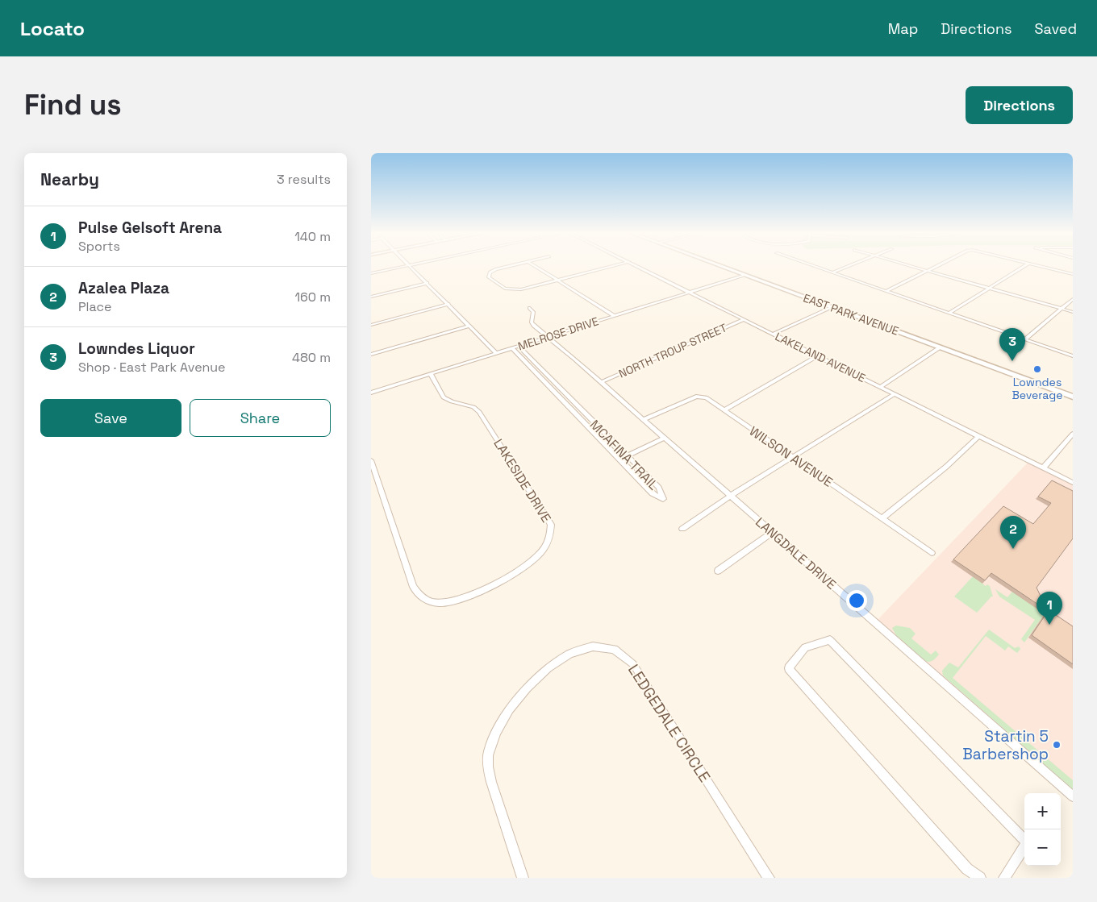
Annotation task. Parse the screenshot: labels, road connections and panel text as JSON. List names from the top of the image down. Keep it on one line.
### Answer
{"streets":{"main road":["EAST PARK AVENUE"],"street":["MELROSE DRIVE","NORTH TROUP STREET","LAKELAND AVENUE","MCAFINA TRAIL","WILSON AVENUE","LAKESIDE DRIVE","LANGDALE DRIVE","LEDGEDALE CIRCLE"]},"crossings":[["EAST PARK AVENUE","MELROSE DRIVE"],["MELROSE DRIVE","LAKELAND AVENUE"],["MELROSE DRIVE","MCAFINA TRAIL"],["MELROSE DRIVE","LAKESIDE DRIVE"],["MELROSE DRIVE","LANGDALE DRIVE"],["NORTH TROUP STREET","LAKELAND AVENUE"],["NORTH TROUP STREET","LANGDALE DRIVE"],["WILSON AVENUE","LANGDALE DRIVE"]],"places":["Lowndes Beverage","Startin 5 Barbershop"],"page":{"header":"Locato","nav":["Map","Directions","Saved"],"buttons":["Directions",["Save","Share"]],"title":"Find us","heading":["Nearby","3 results"],"list":[{"mark":"1","name":"Pulse Gelsoft Arena","note":"Sports","value":"140 m"},{"mark":"2","name":"Azalea Plaza","note":"Place","value":"160 m"},{"mark":"3","name":"Lowndes Liquor","note":"Shop · East Park Avenue","value":"480 m"}],"pins":["3","2","1"],"map_buttons":["+","−"]}}
